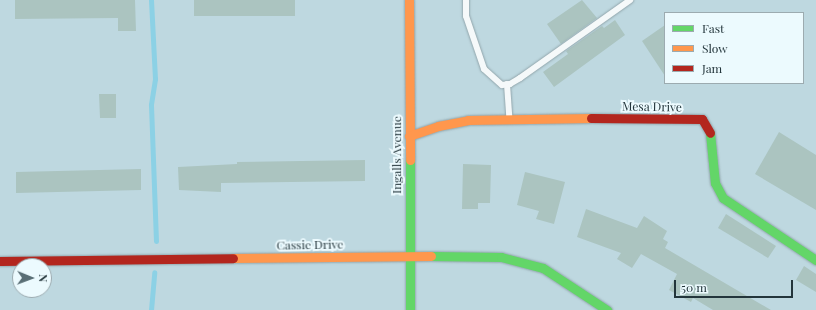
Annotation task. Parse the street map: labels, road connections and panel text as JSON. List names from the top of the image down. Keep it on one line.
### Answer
{"streets":{"street":["Mesa Drive","Ingalls Avenue","Cassie Drive"]},"crossings":[["Mesa Drive","Ingalls Avenue"],["Ingalls Avenue","Cassie Drive"]],"legend":["Fast","Slow","Jam"],"scale_bar":"50 m","north":"right"}
